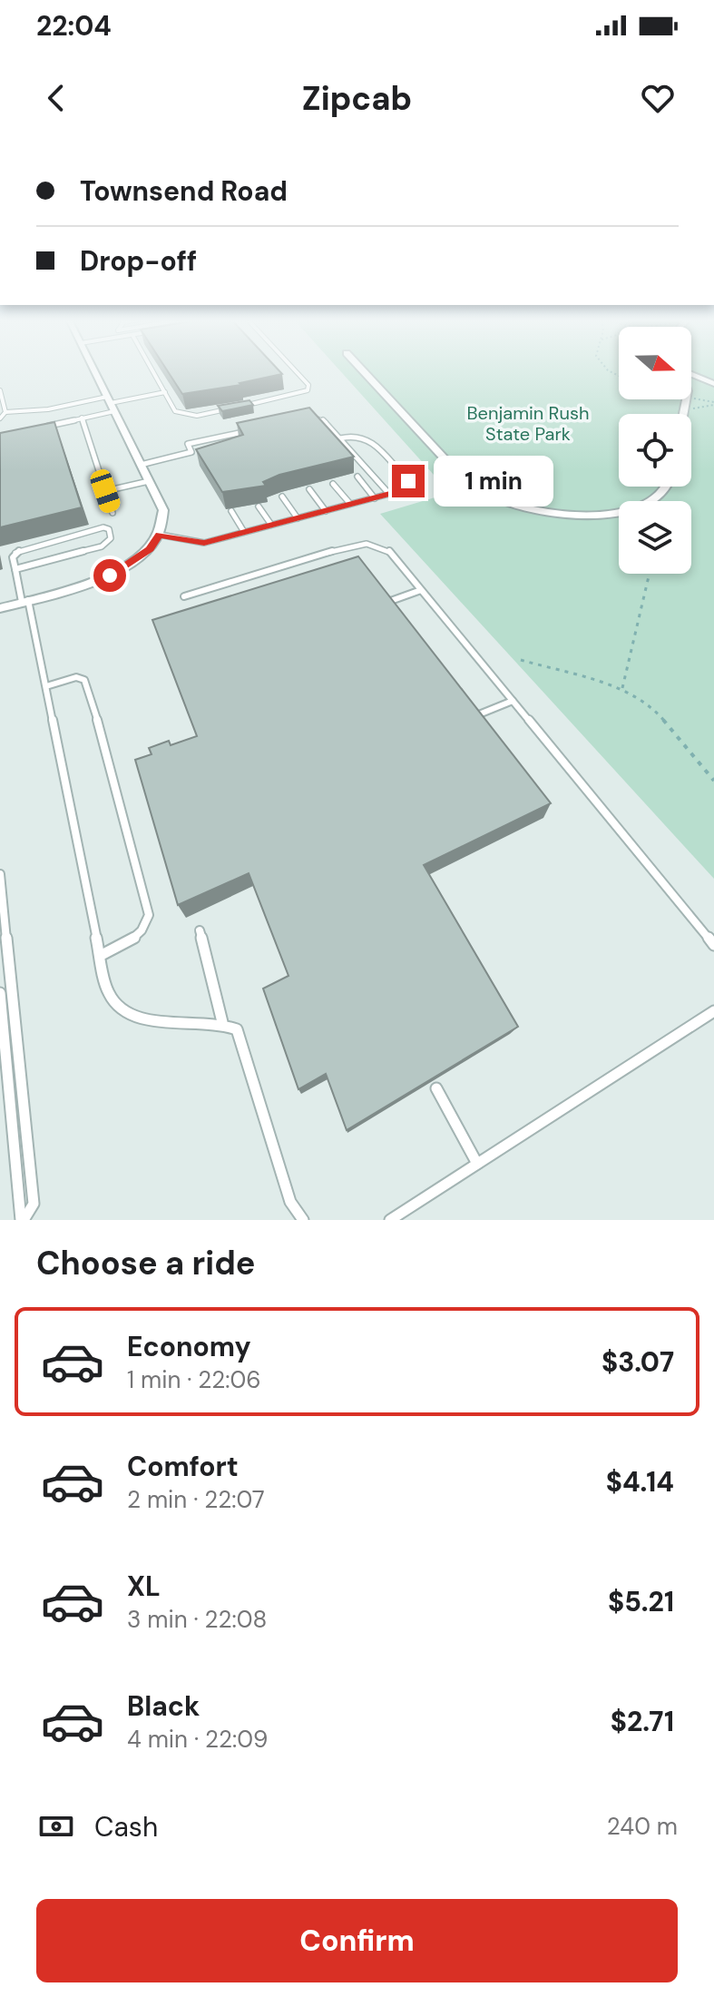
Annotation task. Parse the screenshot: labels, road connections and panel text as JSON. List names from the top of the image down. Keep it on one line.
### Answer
{"parks":["Benjamin Rush State Park"],"north":"right","page":{"status":"22:04","header":"Zipcab","banner":["Townsend Road","Drop-off"],"bubble":"1 min","heading":"Choose a ride","list":[{"name":"Economy","note":"1 min · 22:06","value":"$3.07"},{"name":"Comfort","note":"2 min · 22:07","value":"$4.14"},{"name":"XL","note":"3 min · 22:08","value":"$5.21"},{"name":"Black","note":"4 min · 22:09","value":"$2.71"}],"pay":["Cash","240 m"],"buttons":"Confirm"}}
